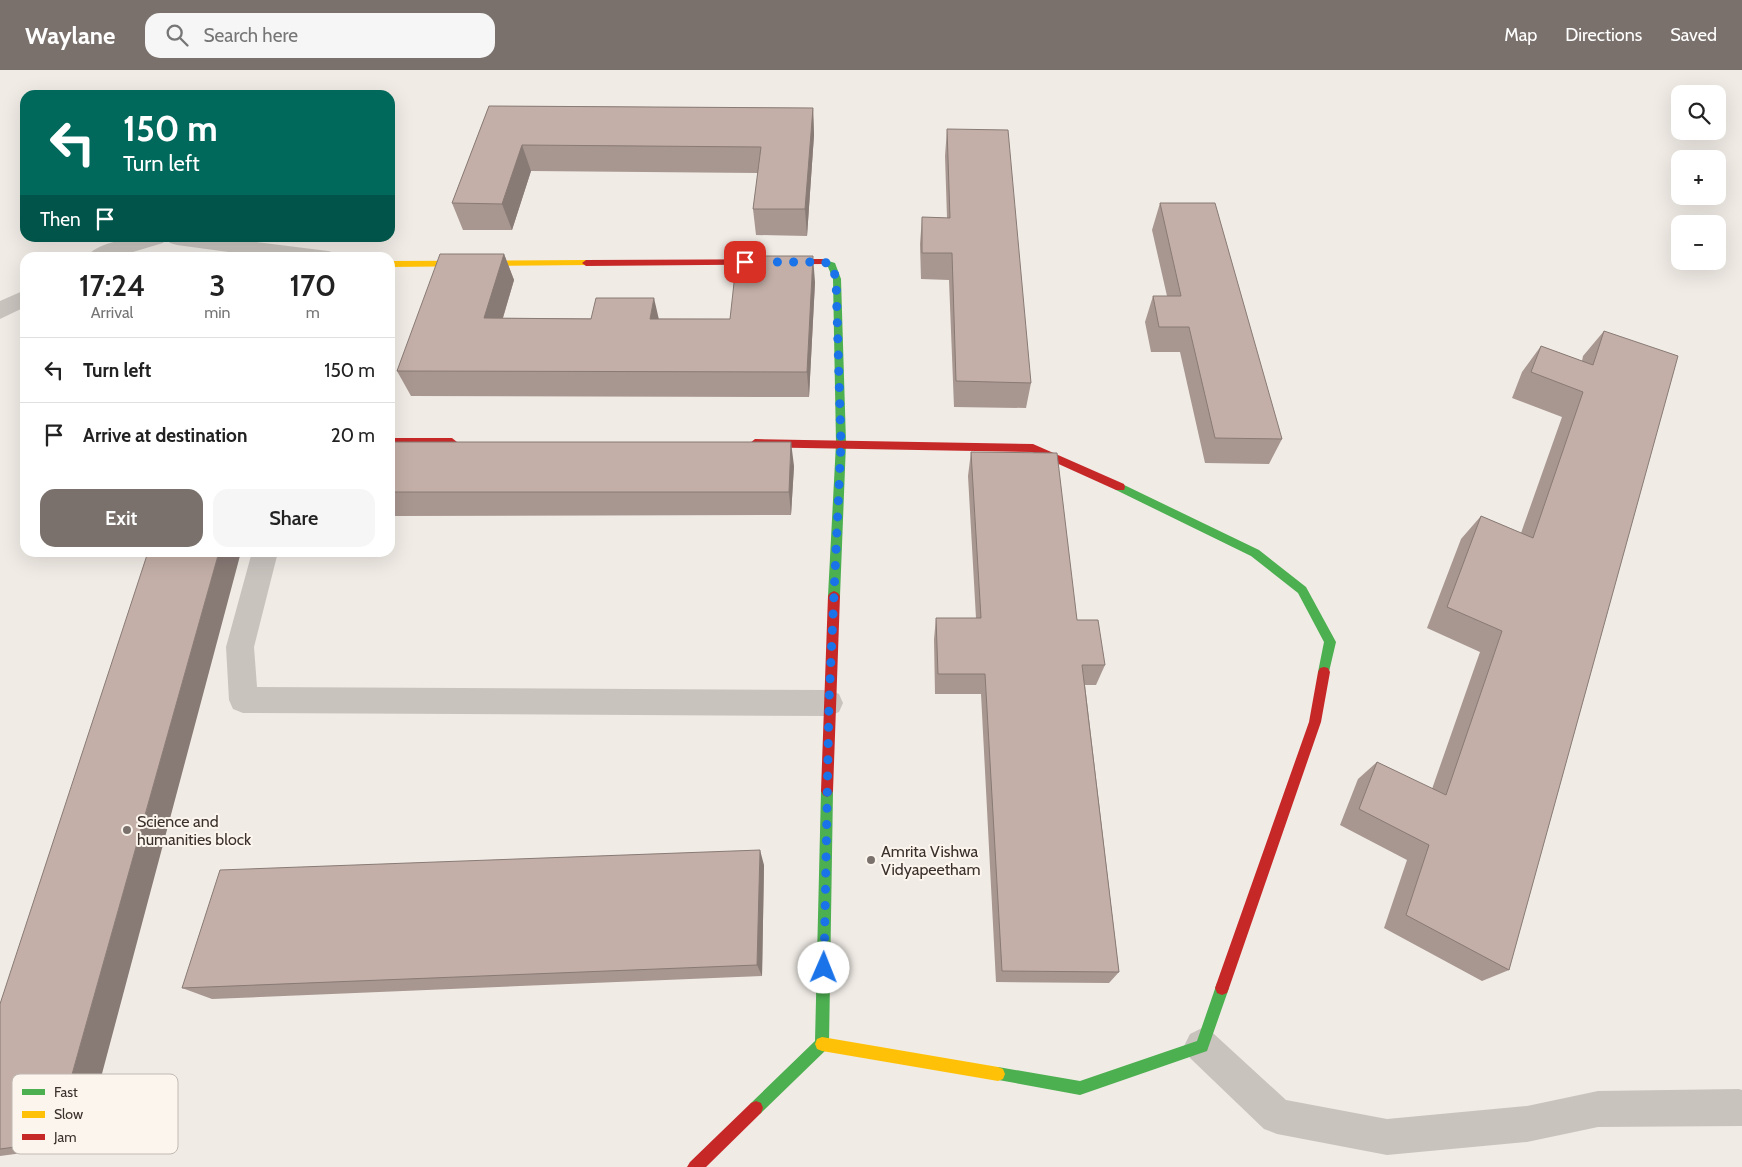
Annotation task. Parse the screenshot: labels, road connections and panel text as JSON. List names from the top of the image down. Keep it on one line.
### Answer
{"places":["Science and humanities block","Amrita Vishwa Vidyapeetham"],"legend":["Fast","Slow","Jam"],"page":{"header":"Waylane","search":"Search here","nav":["Map","Directions","Saved"],"map_buttons":["+","−"],"turn":["150 m","Turn left"],"then":"Then","eta":["17:24","Arrival","3","min","170","m"],"list":[{"name":"Turn left","value":"150 m"},{"name":"Arrive at destination","value":"20 m"}],"buttons":["Exit","Share"]}}
